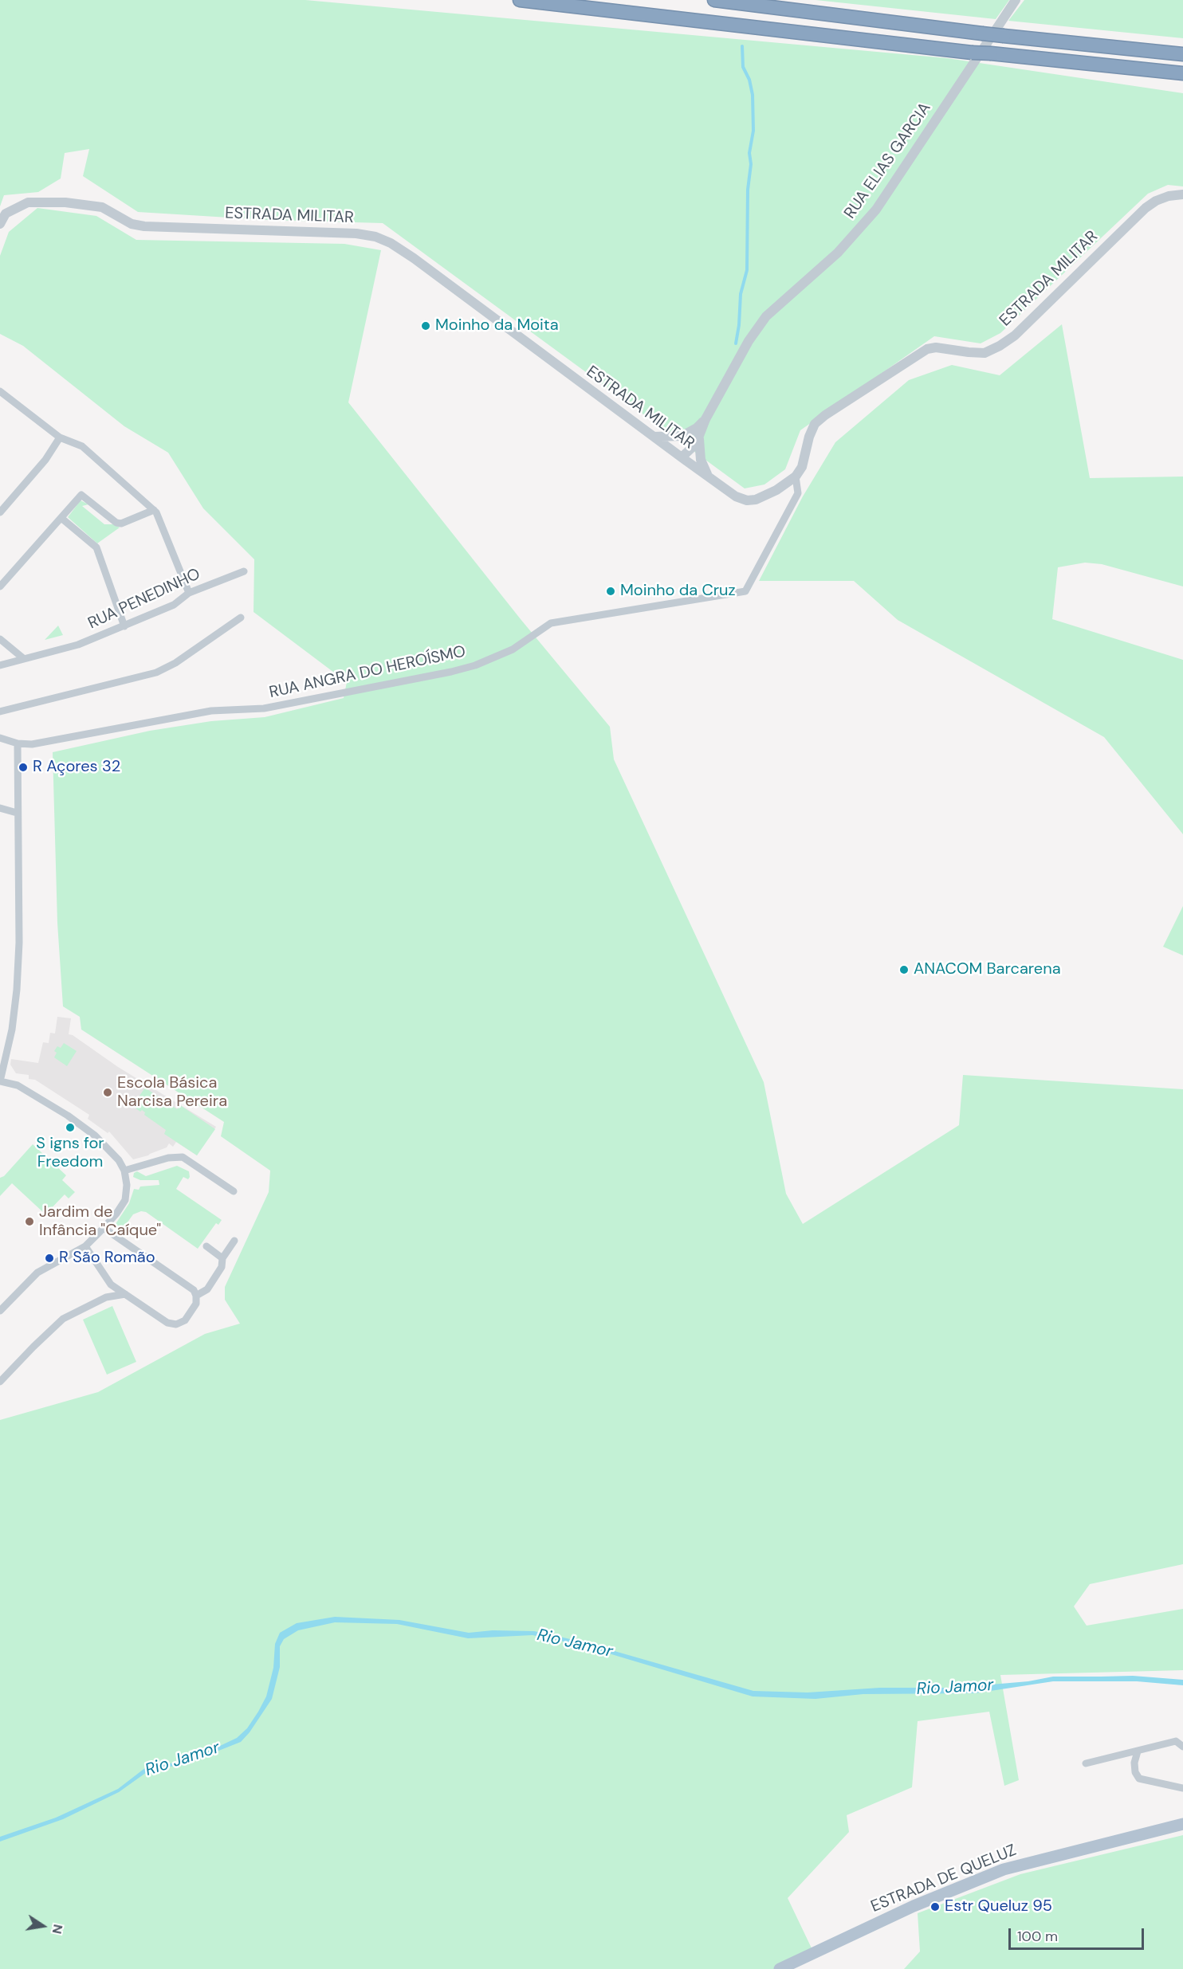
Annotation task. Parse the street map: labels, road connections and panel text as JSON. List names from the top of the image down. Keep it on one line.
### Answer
{"streets":{"main road":["ESTRADA DE QUELUZ"],"street":["RUA ELIAS GARCIA","ESTRADA MILITAR","RUA PENEDINHO","RUA ANGRA DO HEROÍSMO"]},"crossings":[["RUA ELIAS GARCIA","ESTRADA MILITAR"],["ESTRADA MILITAR","RUA ANGRA DO HEROÍSMO"]],"water":["Rio Jamor"],"places":["Moinho da Moita","Moinho da Cruz","R Açores 32","ANACOM Barcarena","Escola Básica Narcisa Pereira","S igns for Freedom","Jardim de Infância \"Caíque\"","R São Romão","Estr Queluz 95"],"scale_bar":"100 m","north":"right"}
